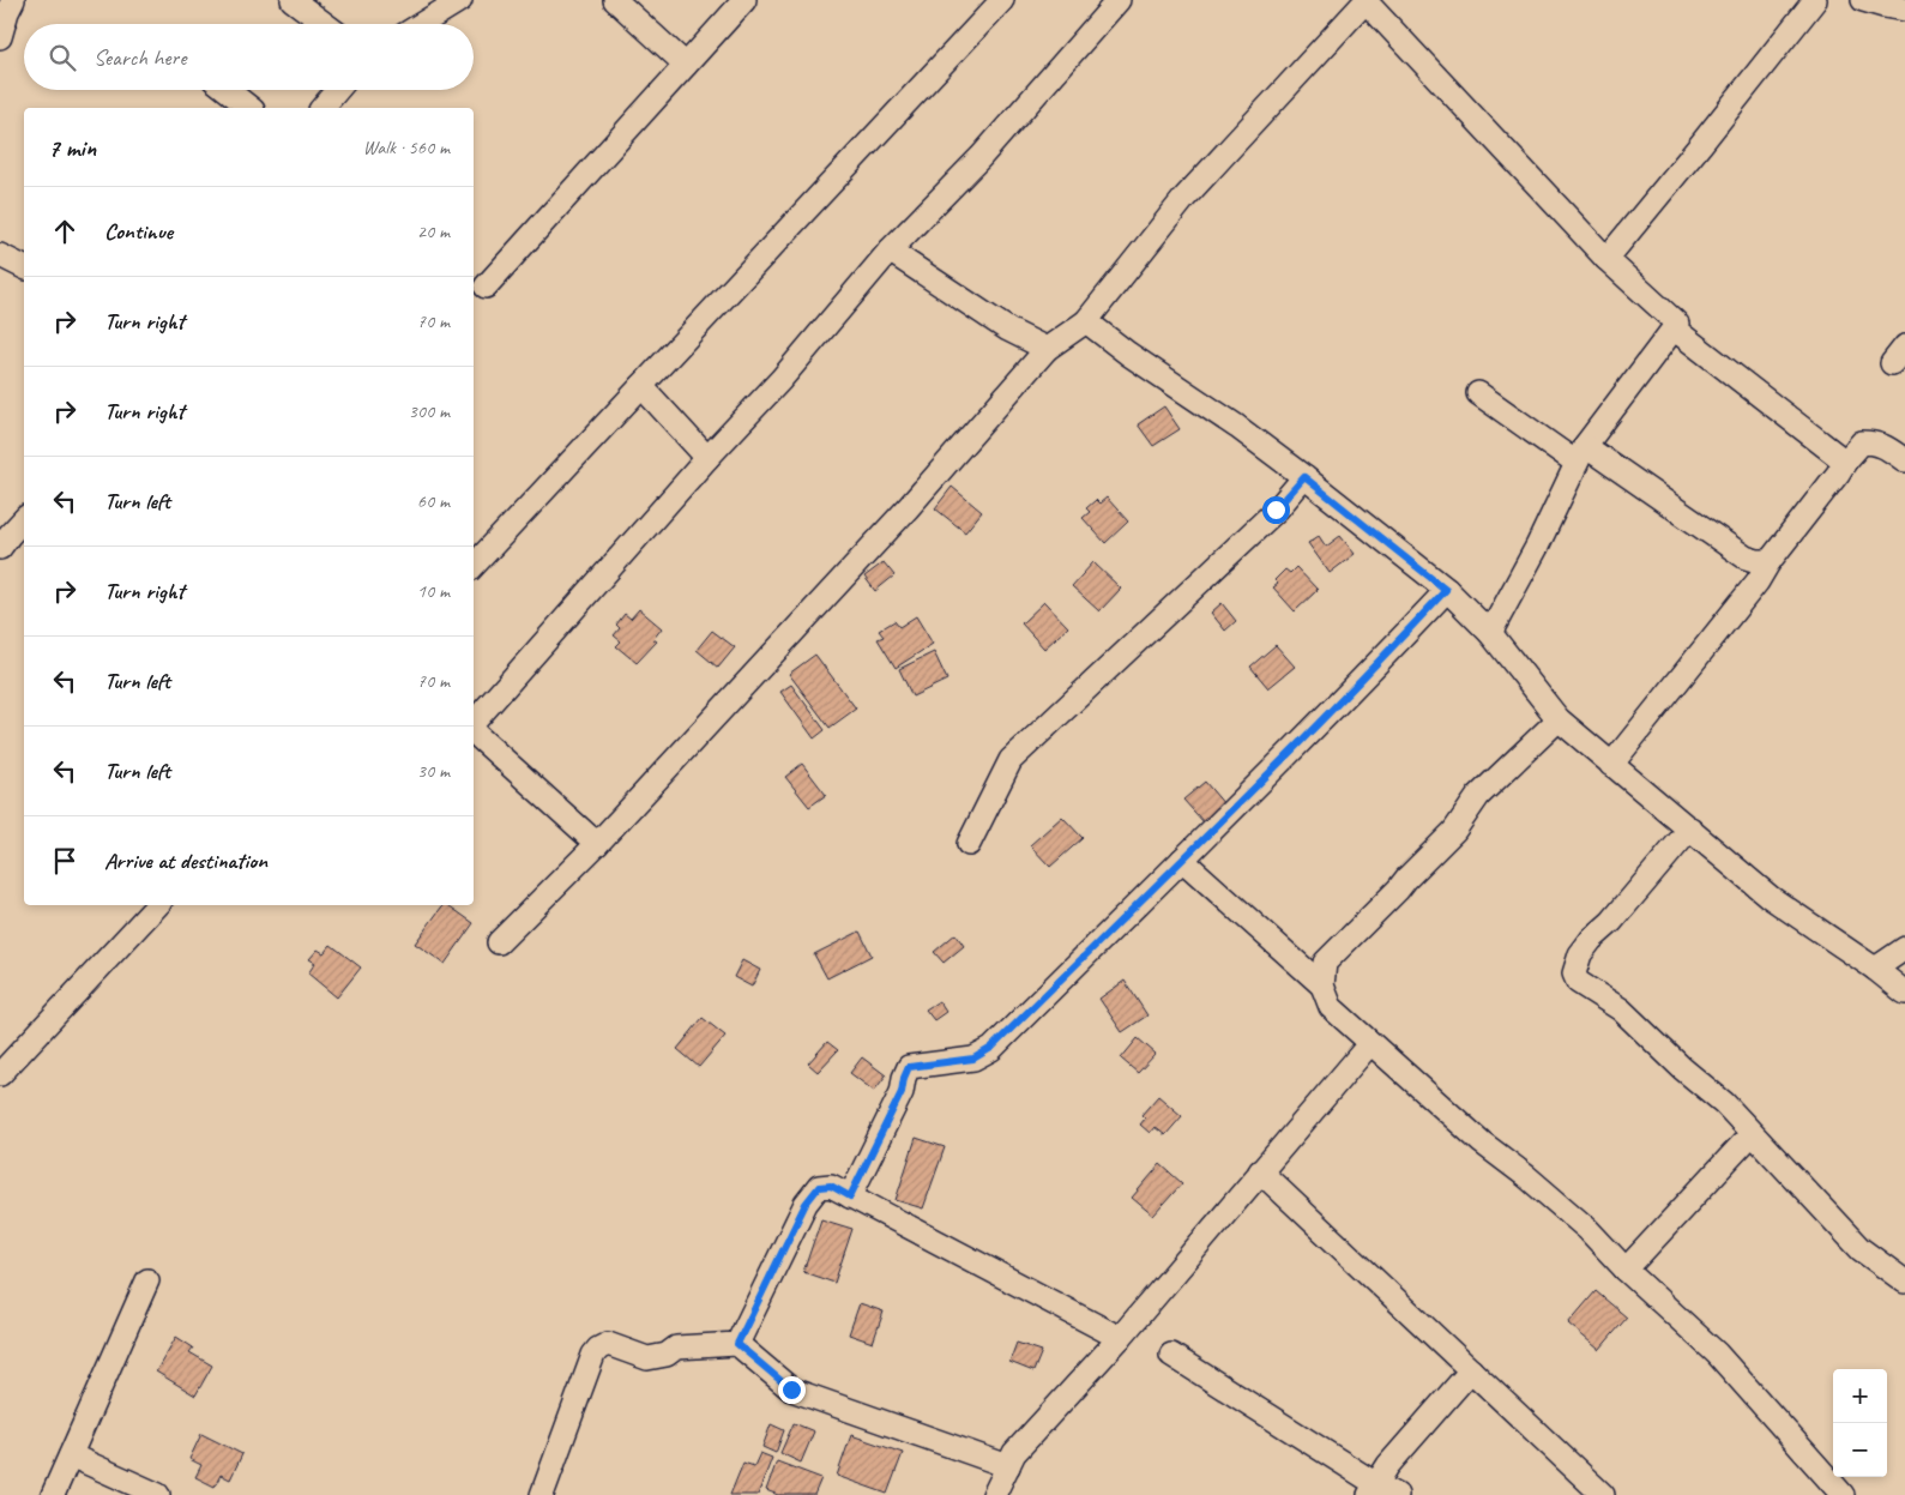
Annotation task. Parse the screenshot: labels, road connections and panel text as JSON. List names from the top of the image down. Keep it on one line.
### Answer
{"page":{"search":"Search here","heading":["7 min","Walk · 560 m"],"list":[["Continue","20 m"],["Turn right","70 m"],["Turn right","300 m"],["Turn left","60 m"],["Turn right","10 m"],["Turn left","70 m"],["Turn left","30 m"],"Arrive at destination"],"map_buttons":["+","−"]}}
